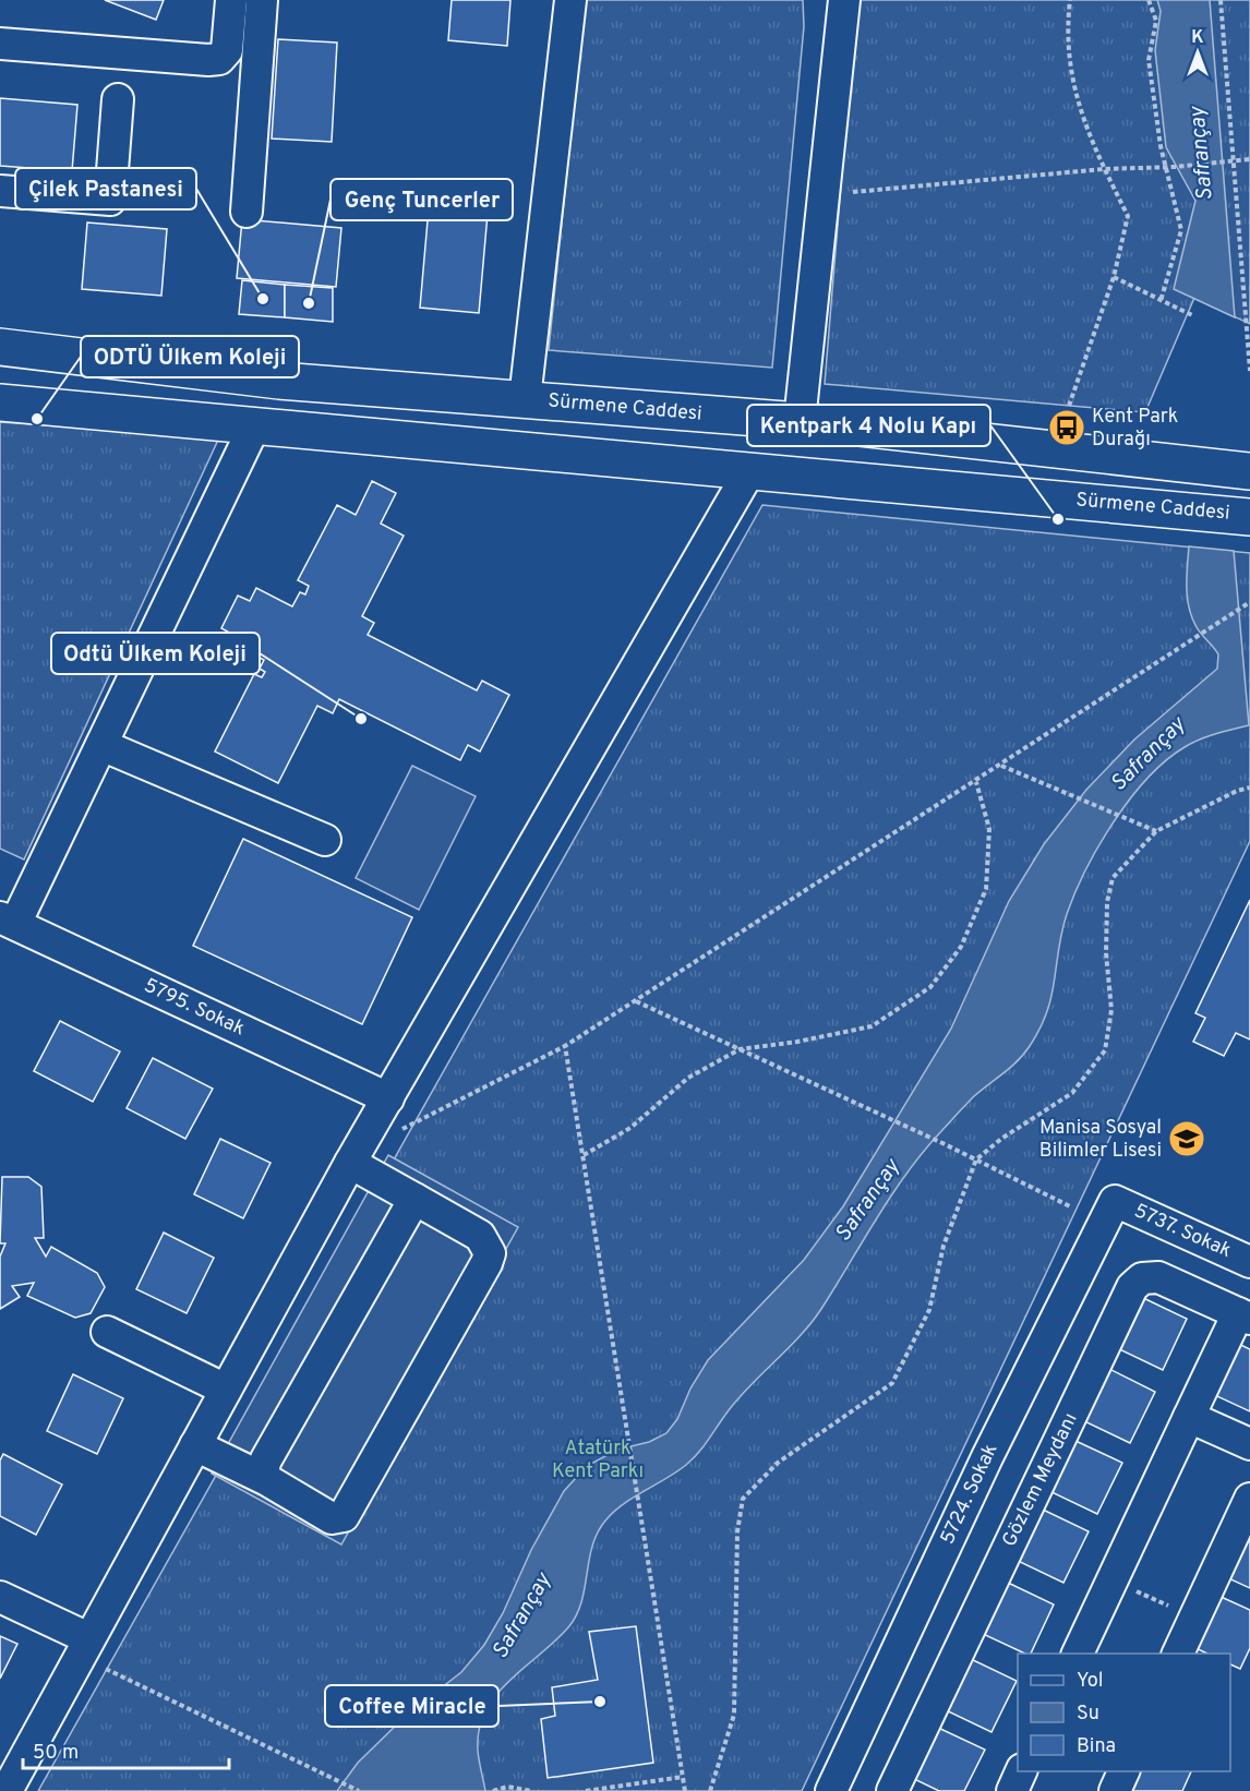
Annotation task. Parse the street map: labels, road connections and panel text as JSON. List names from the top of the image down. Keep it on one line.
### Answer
{"streets":{"main road":["Sürmene Caddesi"],"street":["5795. Sokak","5737. Sokak","Gözlem Meydanı","5724. Sokak"]},"crossings":[["5737. Sokak","5724. Sokak"]],"water":["Safrançay"],"parks":["Atatürk Kent Parkı"],"places":{"other":["Çilek Pastanesi","Genç Tuncerler","ODTÜ Ülkem Koleji","Kentpark 4 Nolu Kapı","Odtü Ülkem Koleji","Coffee Miracle"],"bus stop":["Kent Park Durağı"],"school or university":["Manisa Sosyal Bilimler Lisesi"]},"legend":["Yol","Su","Bina"],"scale_bar":"50 m","north":"top"}
